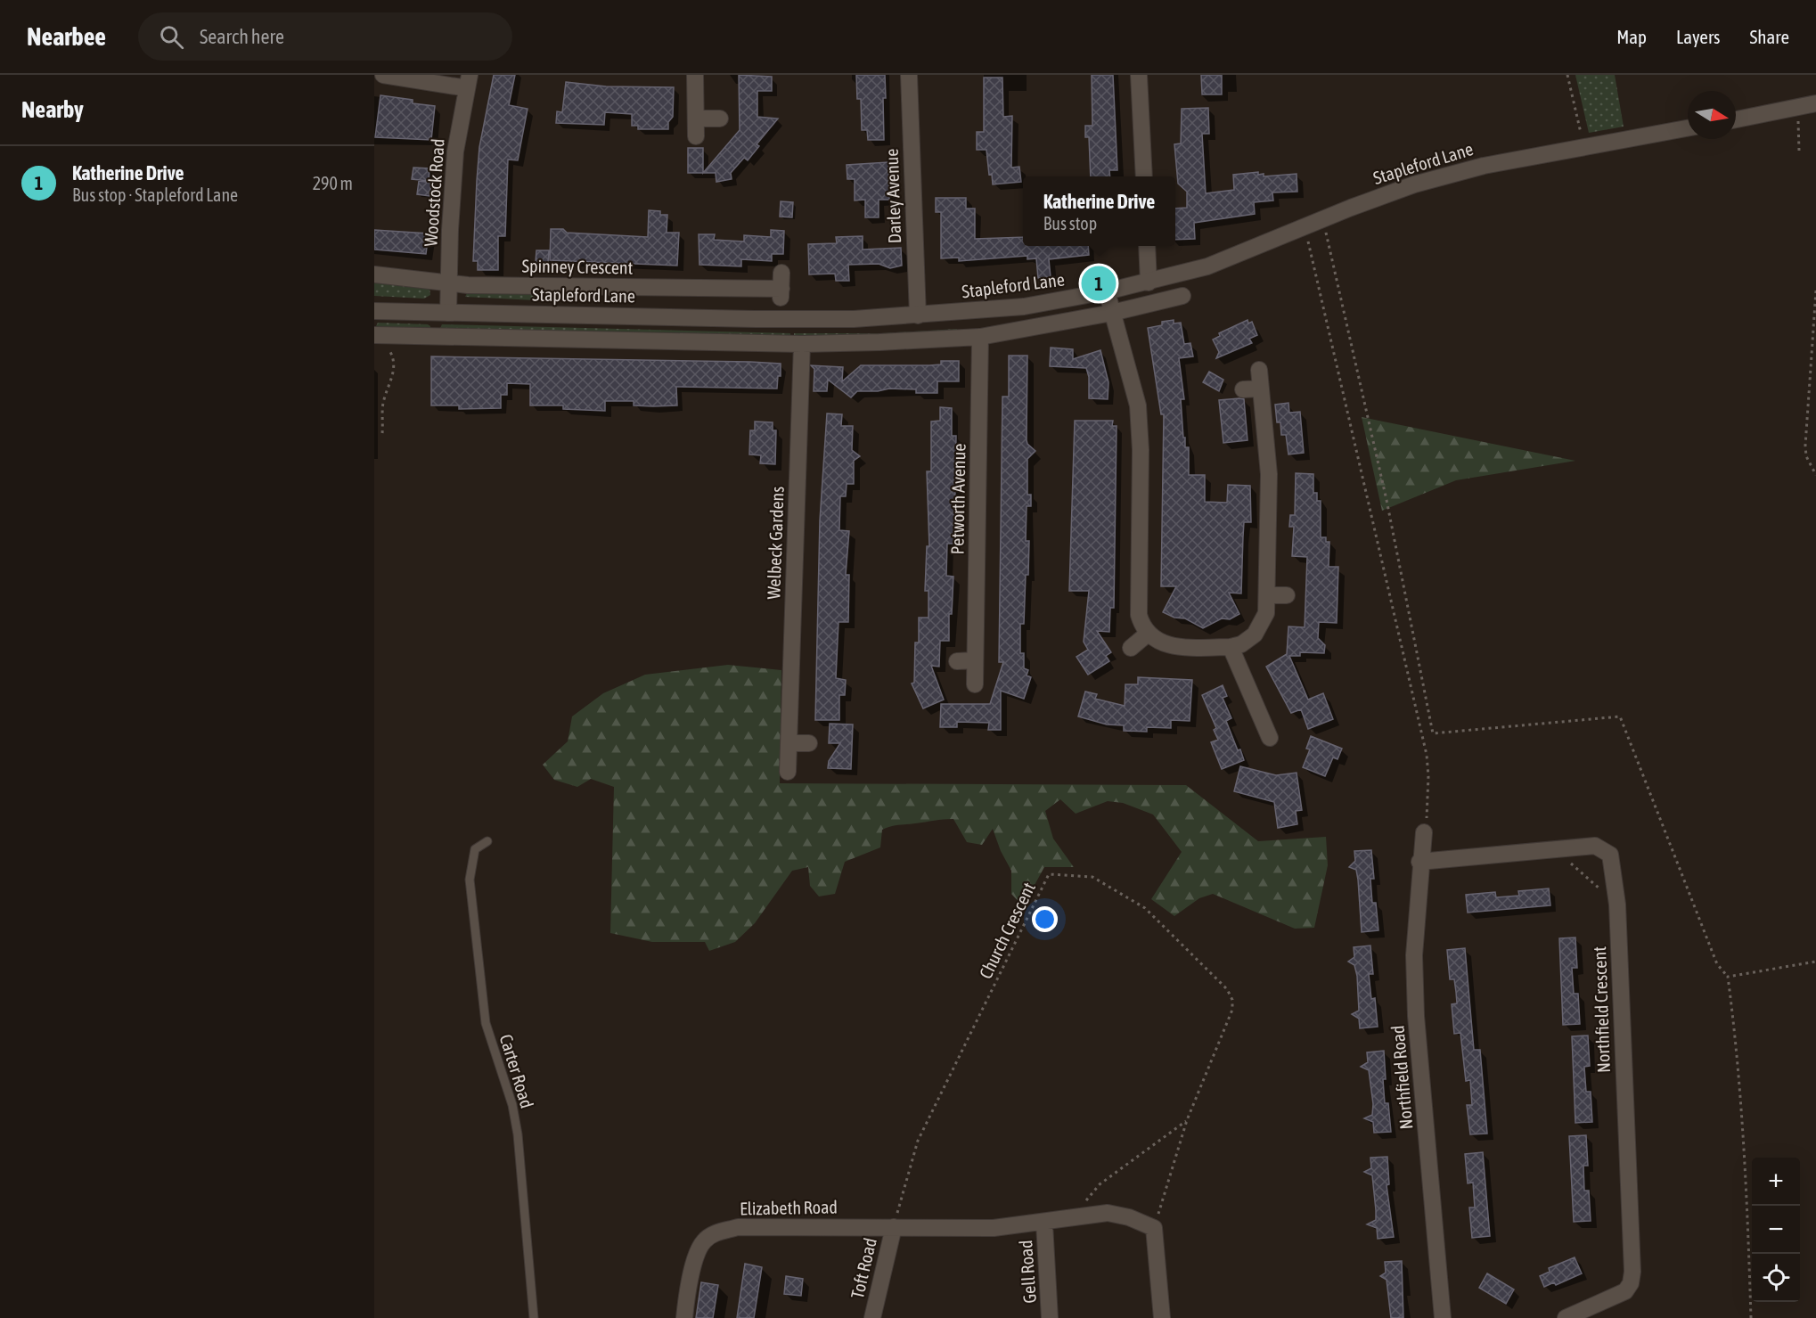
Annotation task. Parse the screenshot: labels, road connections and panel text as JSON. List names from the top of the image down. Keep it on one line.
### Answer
{"streets":{"street":["Stapleford Lane","Woodstock Road","Darley Avenue","Spinney Crescent","Petworth Avenue","Welbeck Gardens","Northfield Crescent","Northfield Road","Elizabeth Road","Toft Road","Gell Road"],"lane":["Carter Road"],"path":["Church Crescent"]},"crossings":[["Stapleford Lane","Woodstock Road"],["Stapleford Lane","Darley Avenue"],["Woodstock Road","Spinney Crescent"],["Church Crescent","Elizabeth Road"],["Church Crescent","Toft Road"],["Northfield Crescent","Northfield Road"],["Elizabeth Road","Toft Road"],["Elizabeth Road","Gell Road"]],"north":"right","page":{"header":"Nearbee","search":"Search here","nav":["Map","Layers","Share"],"heading":"Nearby","list":[{"mark":"1","name":"Katherine Drive","note":"Bus stop · Stapleford Lane","value":"290 m"}],"popup":["Katherine Drive","Bus stop"],"pins":"1","map_buttons":["+","−"]}}
